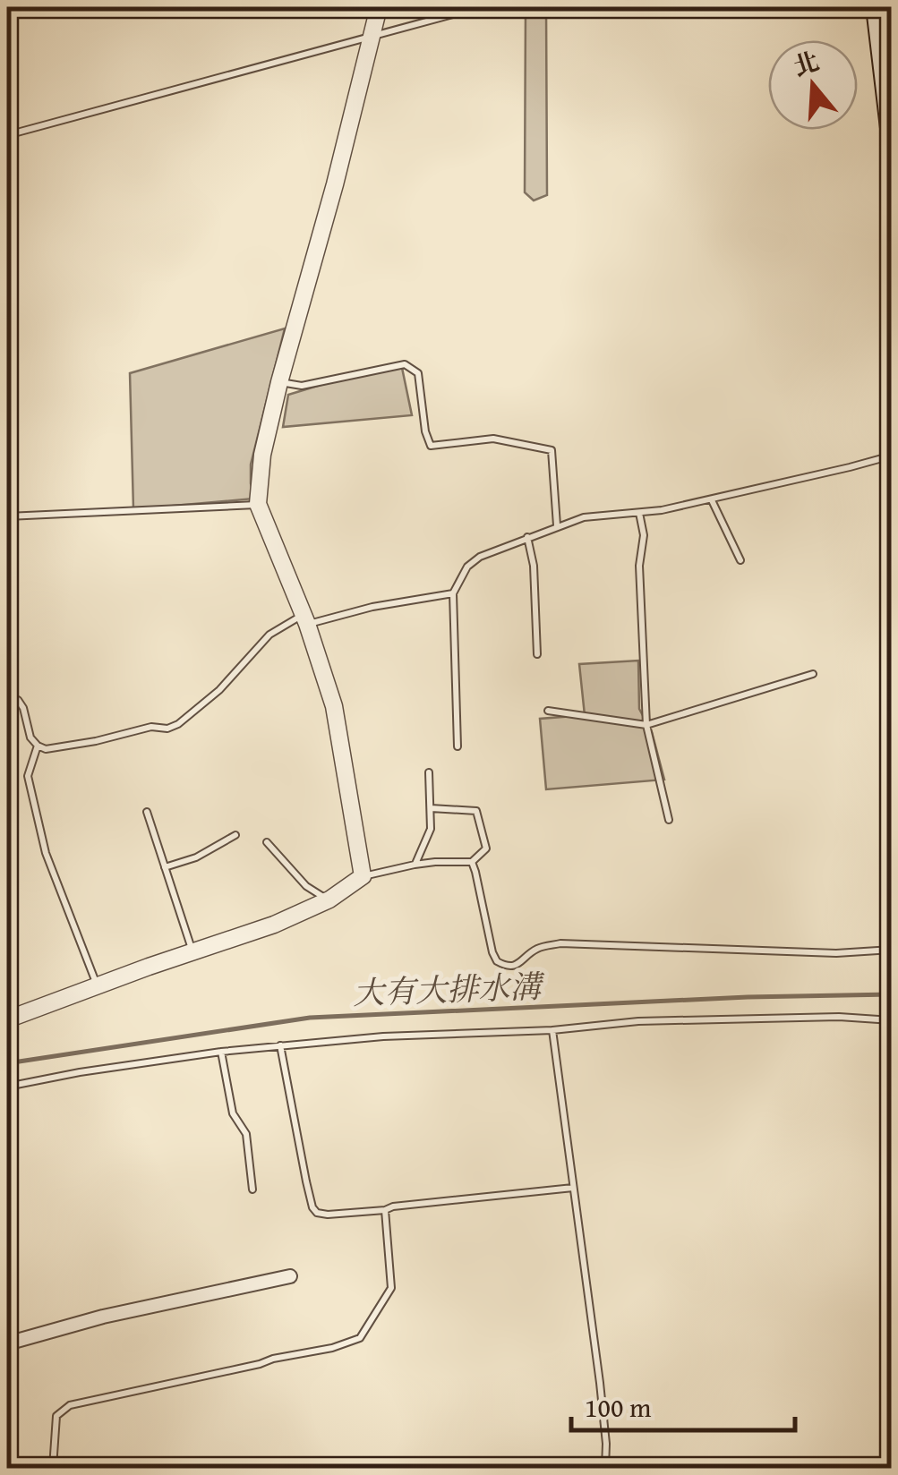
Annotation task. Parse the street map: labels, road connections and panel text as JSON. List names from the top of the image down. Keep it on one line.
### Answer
{"water":["大有大排水溝"],"scale_bar":"100 m","north":"top"}
